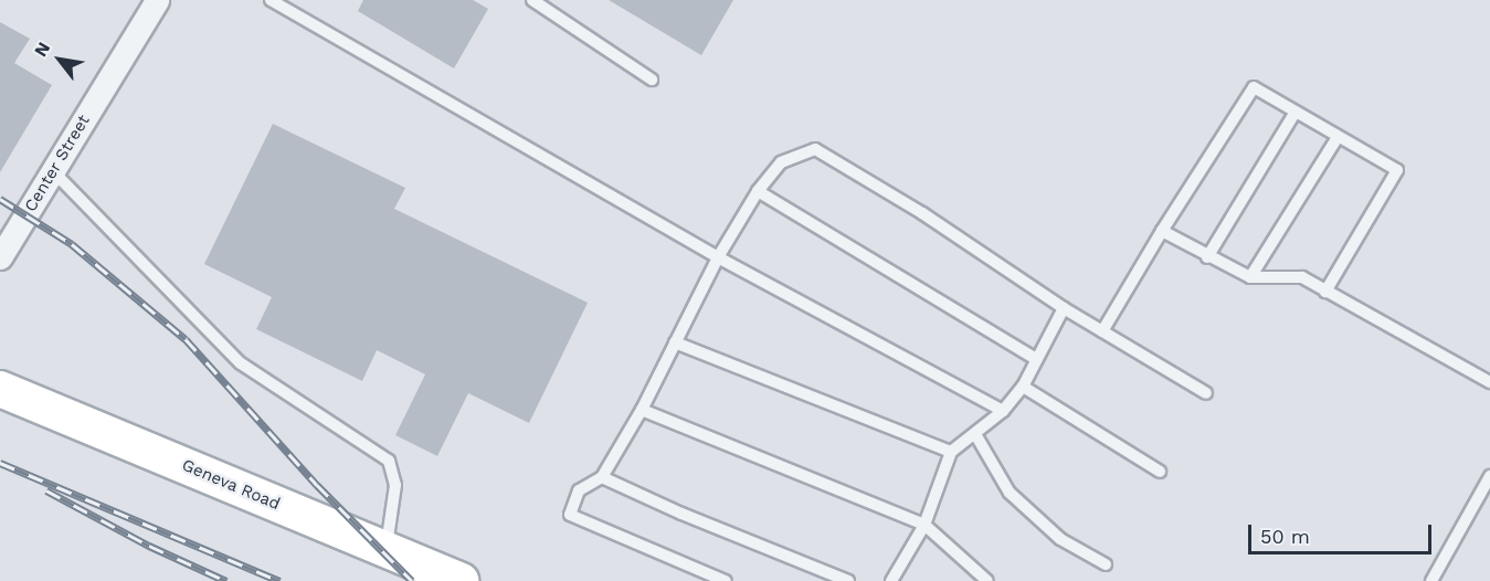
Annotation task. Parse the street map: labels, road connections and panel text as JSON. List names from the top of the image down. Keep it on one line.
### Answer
{"streets":{"main road":["Geneva Road"],"street":["Center Street"]},"scale_bar":"50 m","north":"top left"}
